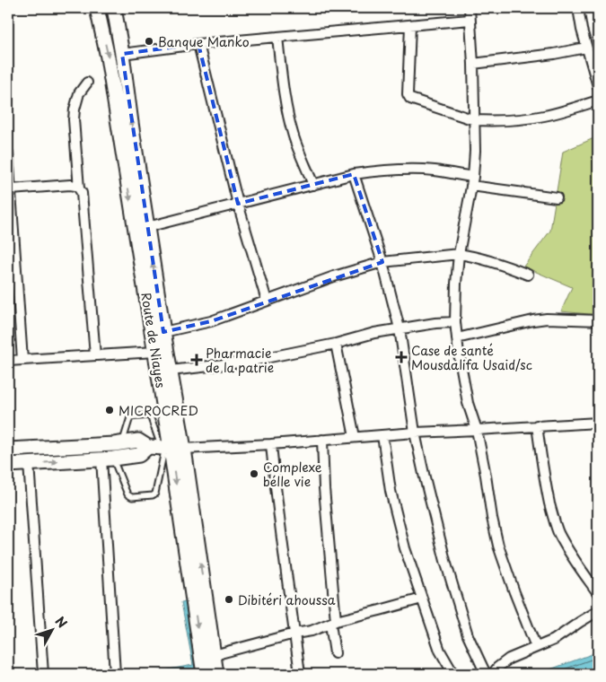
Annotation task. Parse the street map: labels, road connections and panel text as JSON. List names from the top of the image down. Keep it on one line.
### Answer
{"streets":{"main road":["Route de Niayes"]},"places":{"other":["Banque Manko","MICROCRED","Complexe bélle vie","Dibitéri ahoussa"],"health":["Case de santé Mousdalifa Usaid/sc","Pharmacie de la patrie"]},"north":"top right"}
